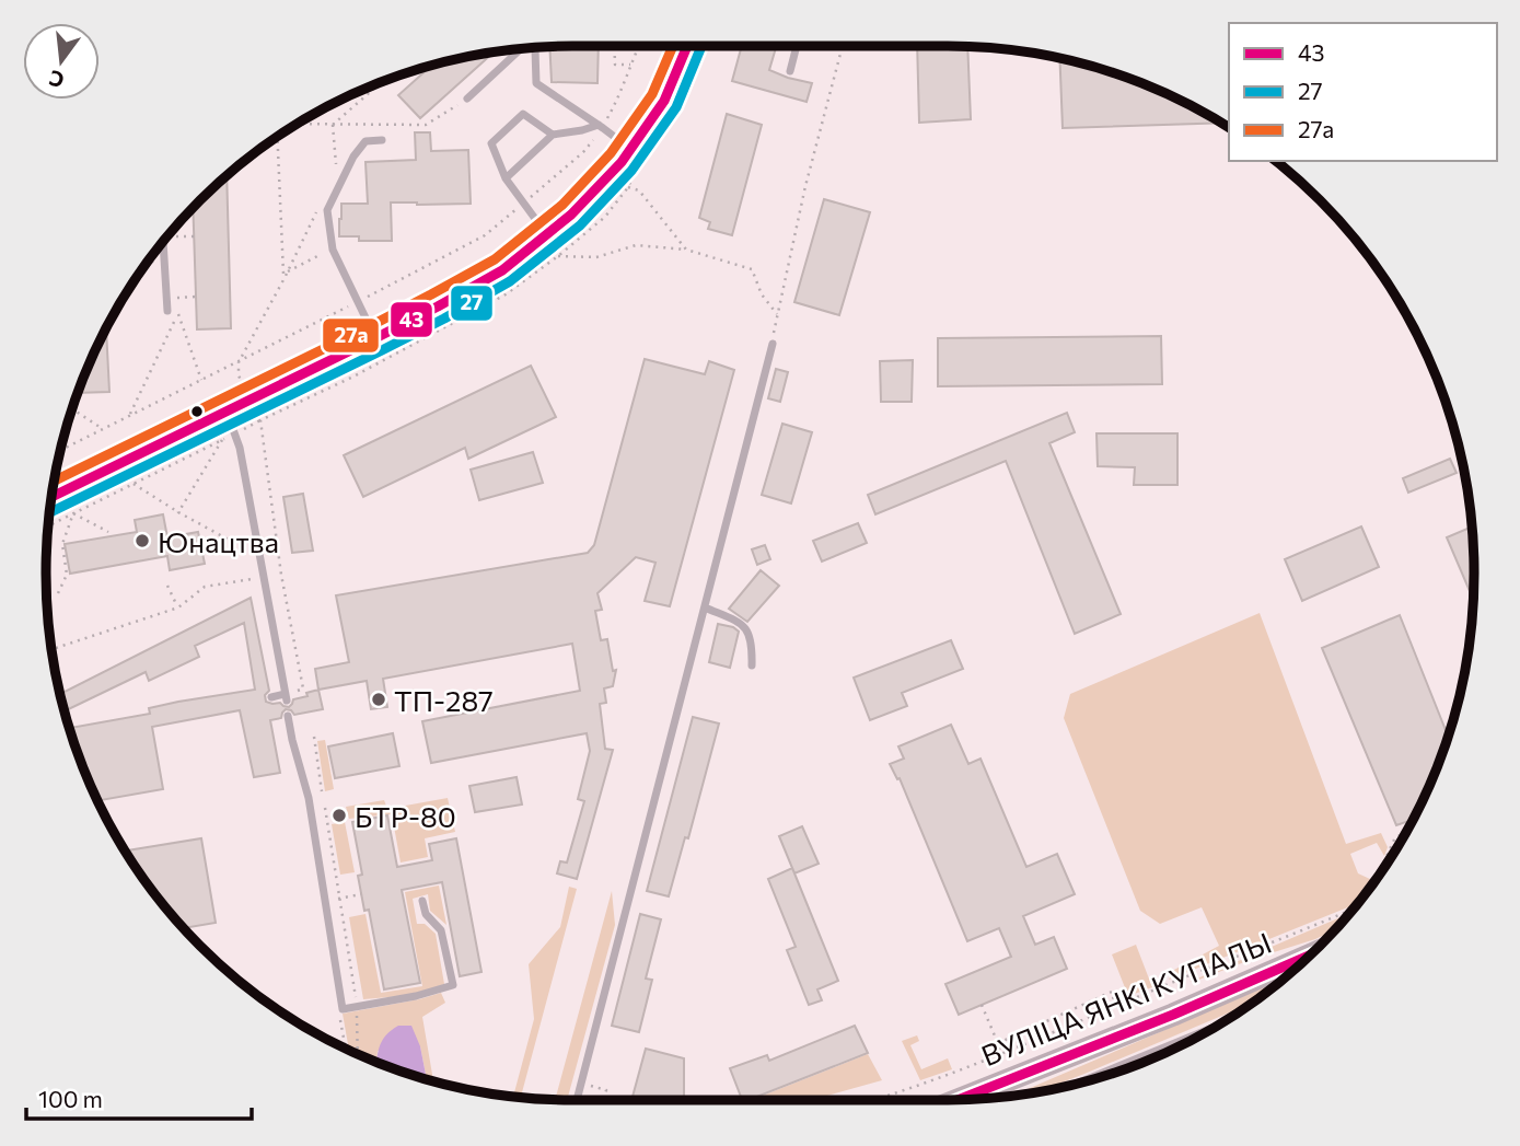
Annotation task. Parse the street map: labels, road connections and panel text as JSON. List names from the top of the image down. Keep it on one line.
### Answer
{"streets":{"main road":["ВУЛІЦА ЯНКІ КУПАЛЫ"]},"places":["Юнацтва","ТП-287","БТР-80"],"lines":["transit line 43","transit line 27","transit line 27а"],"legend":["43","27","27а"],"scale_bar":"100 m","north":"bottom"}
